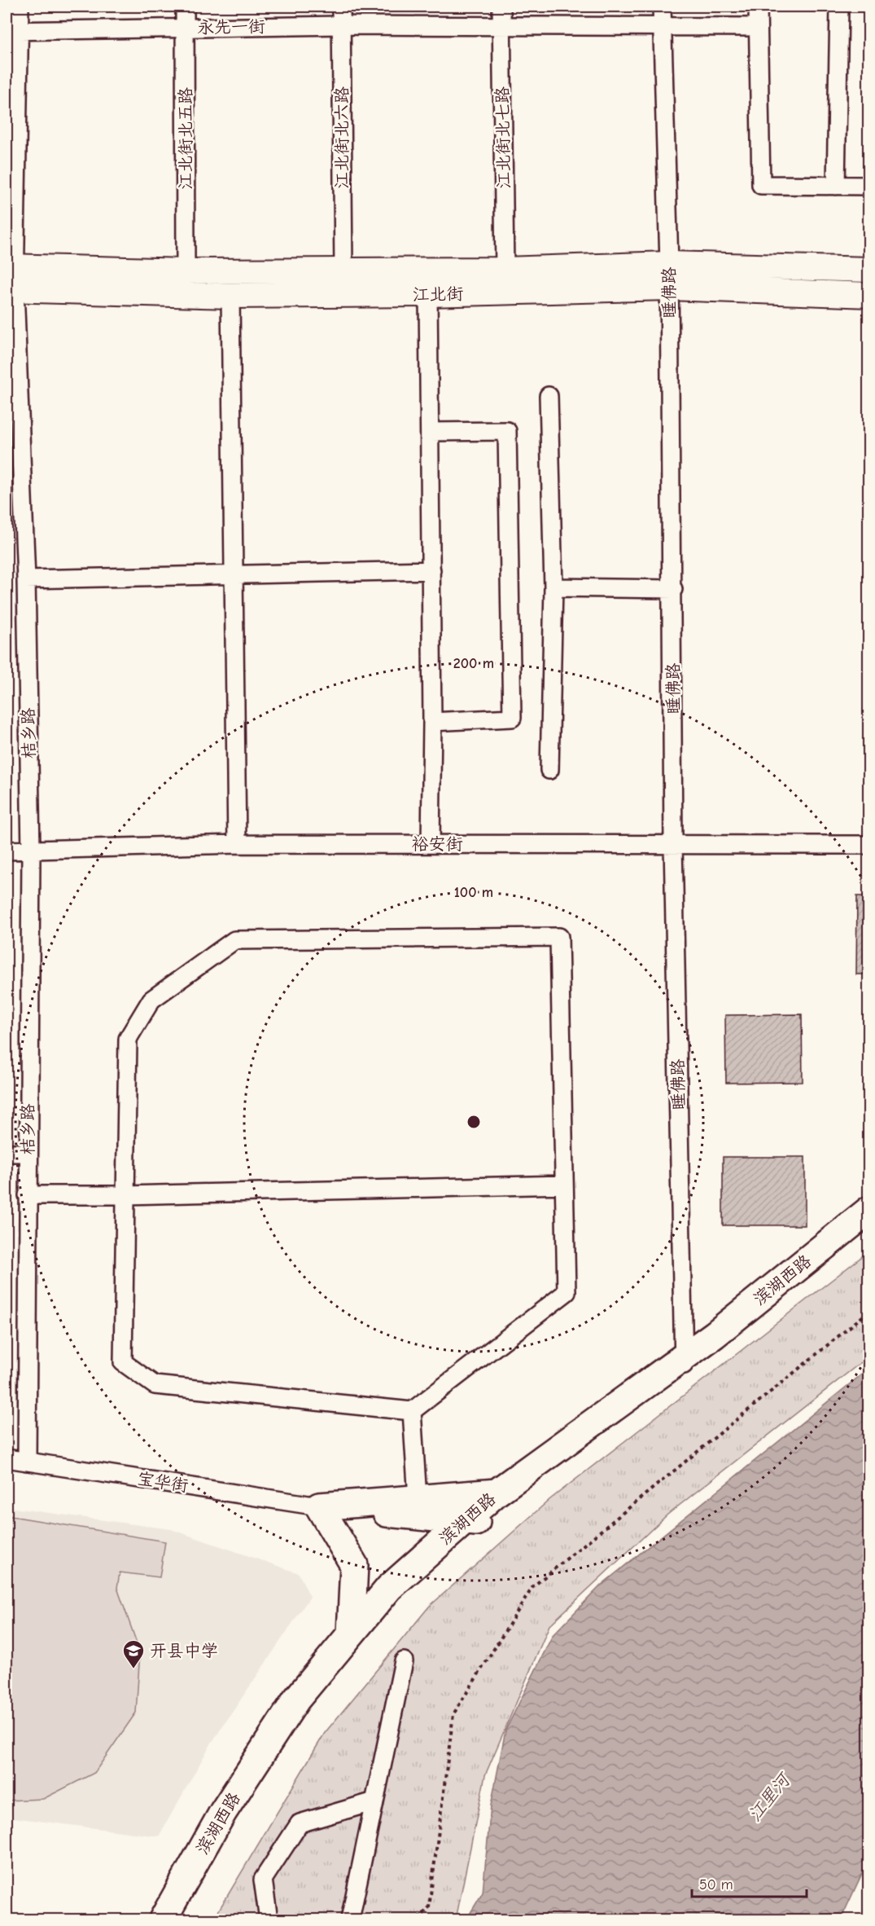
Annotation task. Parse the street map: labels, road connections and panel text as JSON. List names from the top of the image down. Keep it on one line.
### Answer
{"streets":{"main road":["江北街","滨湖西路"],"street":["永先一街","江北街北六路","江北街北七路","江北街北五路","睡佛路","桔乡路","裕安街","宝华街"]},"crossings":[["永先一街","江北街北六路"],["永先一街","江北街北七路"],["永先一街","江北街北五路"],["永先一街","睡佛路"],["永先一街","桔乡路"],["江北街北六路","江北街"],["江北街北七路","江北街"],["江北街北五路","江北街"],["睡佛路","江北街"],["睡佛路","裕安街"],["睡佛路","滨湖西路"],["江北街","桔乡路"],["桔乡路","裕安街"],["桔乡路","宝华街"]],"water":["江里河"],"places":{"school or university":["开县中学"]},"scale_bar":"50 m","rings":["200 m","100 m"]}
